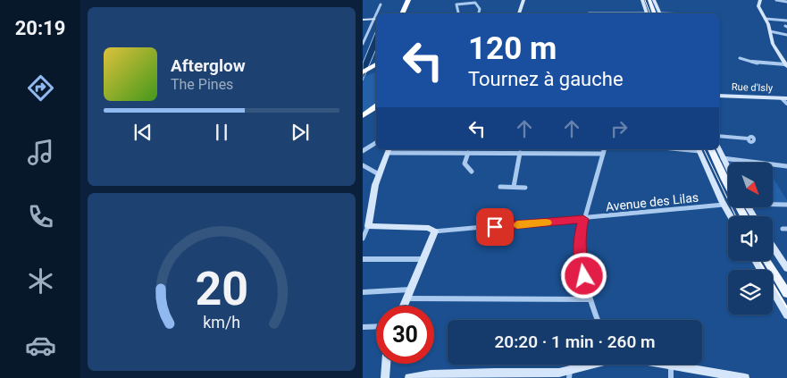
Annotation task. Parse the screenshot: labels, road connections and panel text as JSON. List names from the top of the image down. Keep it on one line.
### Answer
{"streets":{"main road":["Rue d'Isly"],"street":["Avenue des Lilas"]},"north":"bottom right","page":{"tabs":"20:19","turn":["120 m","Tournez à gauche"],"song":["Afterglow","The Pines"],"limit":"30","trip":"20:20 · 1 min · 260 m","gauge":["20","km/h"]}}
